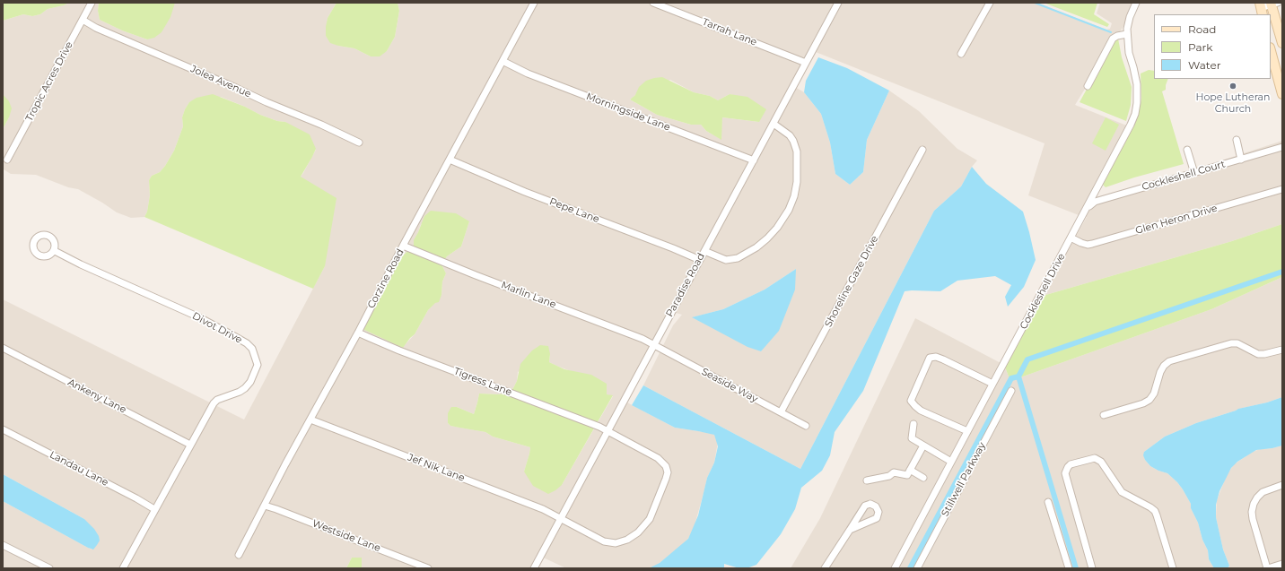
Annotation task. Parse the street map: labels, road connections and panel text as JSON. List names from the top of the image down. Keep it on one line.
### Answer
{"streets":{"street":["Tarrah Lane","Tropic Acres Drive","Jolea Avenue","Morningside Lane","Cockleshell Court","Pepe Lane","Glen Heron Drive","Corzine Road","Shoreline Gaze Drive","Paradise Road","Cockleshell Drive","Marlin Lane","Divot Drive","Tigress Lane","Seaside Way","Ankeny Lane","Jef Nik Lane","Landau Lane","Stillwell Parkway","Westside Lane"]},"crossings":[["Tarrah Lane","Paradise Road"],["Tropic Acres Drive","Jolea Avenue"],["Morningside Lane","Corzine Road"],["Morningside Lane","Paradise Road"],["Cockleshell Court","Cockleshell Drive"],["Pepe Lane","Corzine Road"],["Pepe Lane","Paradise Road"],["Glen Heron Drive","Cockleshell Drive"],["Corzine Road","Marlin Lane"],["Corzine Road","Tigress Lane"],["Corzine Road","Jef Nik Lane"],["Corzine Road","Westside Lane"],["Shoreline Gaze Drive","Seaside Way"],["Paradise Road","Marlin Lane"],["Paradise Road","Tigress Lane"],["Paradise Road","Seaside Way"],["Paradise Road","Jef Nik Lane"],["Marlin Lane","Seaside Way"],["Divot Drive","Ankeny Lane"],["Divot Drive","Landau Lane"],["Tigress Lane","Jef Nik Lane"]],"places":["Hope Lutheran Church"],"legend":["Road","Park","Water"]}
